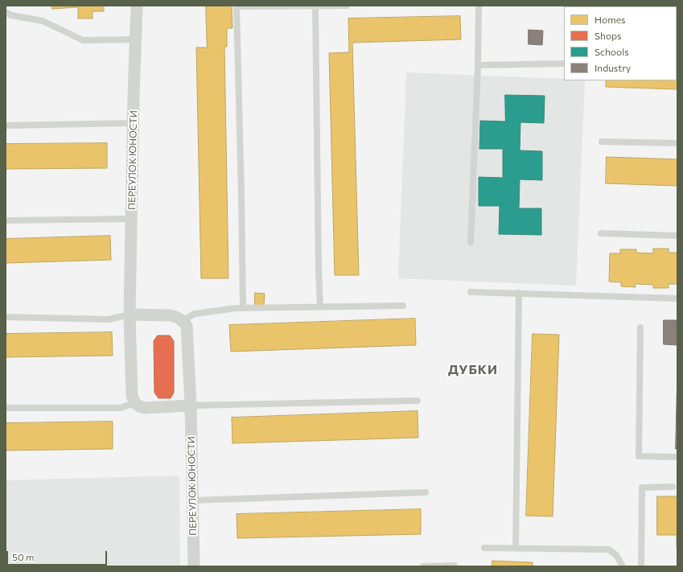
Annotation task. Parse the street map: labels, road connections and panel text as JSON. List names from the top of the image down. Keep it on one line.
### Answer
{"streets":{"street":["ПЕРЕУЛОК ЮНОСТИ"]},"districts":["ДУБКИ"],"legend":["Homes","Shops","Schools","Industry"],"scale_bar":"50 m"}
